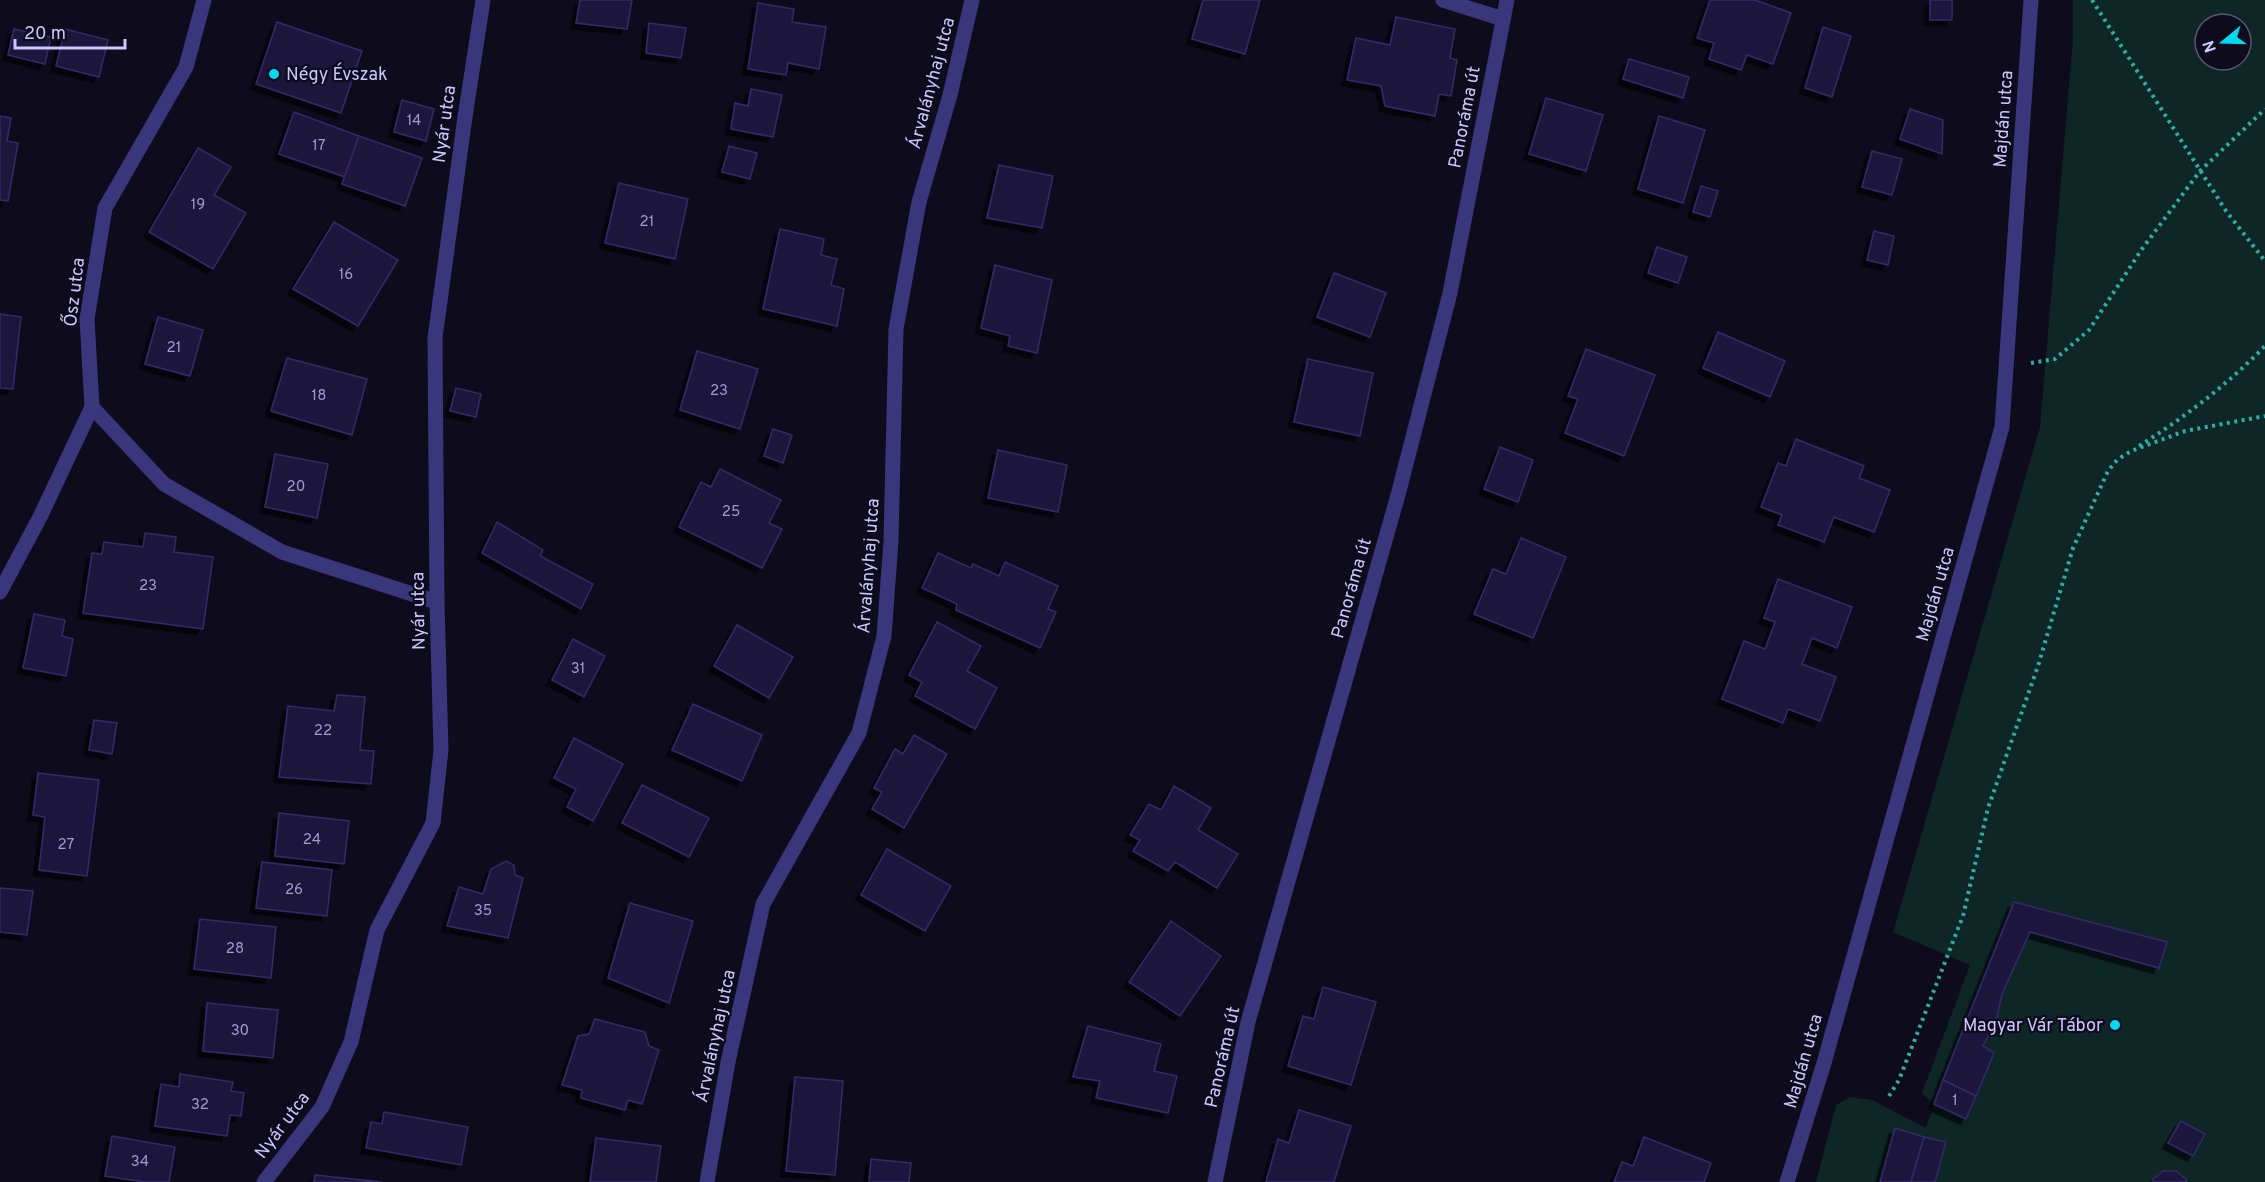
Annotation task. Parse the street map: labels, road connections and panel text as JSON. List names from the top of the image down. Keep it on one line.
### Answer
{"streets":{"street":["Árvalányhaj utca","Panoráma út","Majdán utca","Nyár utca","Ősz utca"]},"places":["Négy Évszak","Magyar Vár Tábor"],"house_numbers":["14","17","19","21","16","21","23","18","20","25","23","31","22","24","27","26","35","28","30","1","32","34"],"scale_bar":"20 m","north":"left"}
